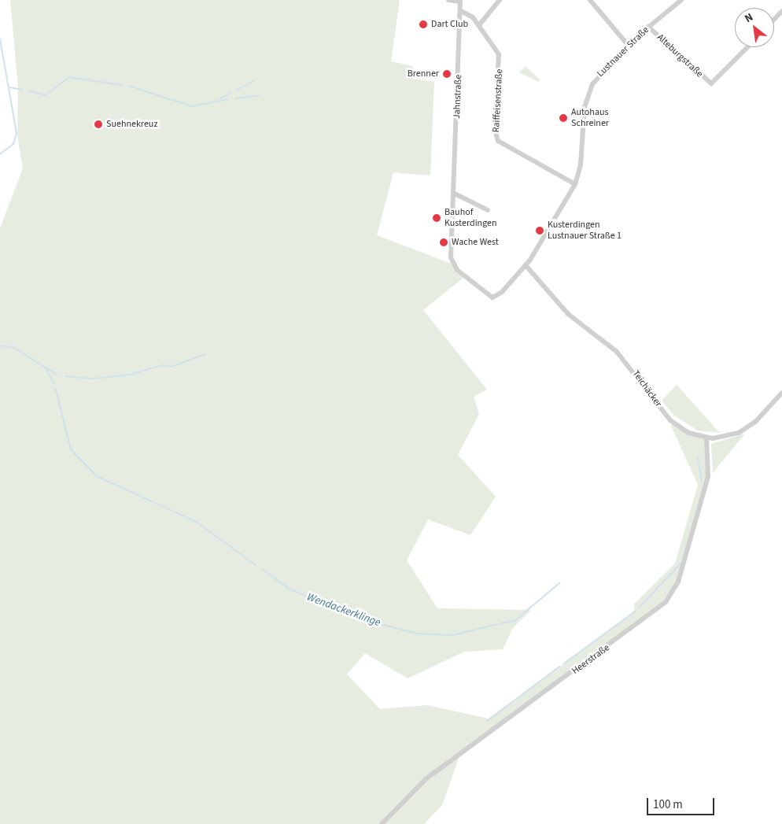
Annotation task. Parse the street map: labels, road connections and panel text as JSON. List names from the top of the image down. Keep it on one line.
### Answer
{"streets":{"street":["Lustnauer Straße","Alteburgstraße","Jahnstraße","Raiffeisenstraße","Teichäcker","Heerstraße"]},"crossings":[["Lustnauer Straße","Alteburgstraße"],["Lustnauer Straße","Jahnstraße"],["Lustnauer Straße","Raiffeisenstraße"],["Lustnauer Straße","Teichäcker"],["Jahnstraße","Raiffeisenstraße"],["Teichäcker","Heerstraße"]],"water":["Wendackerklinge"],"places":["Dart Club","Brenner","Autohaus Schreiner","Suehnekreuz","Bauhof Kusterdingen","Kusterdingen Lustnauer Straße 1","Wache West"],"scale_bar":"100 m","north":"top left"}
